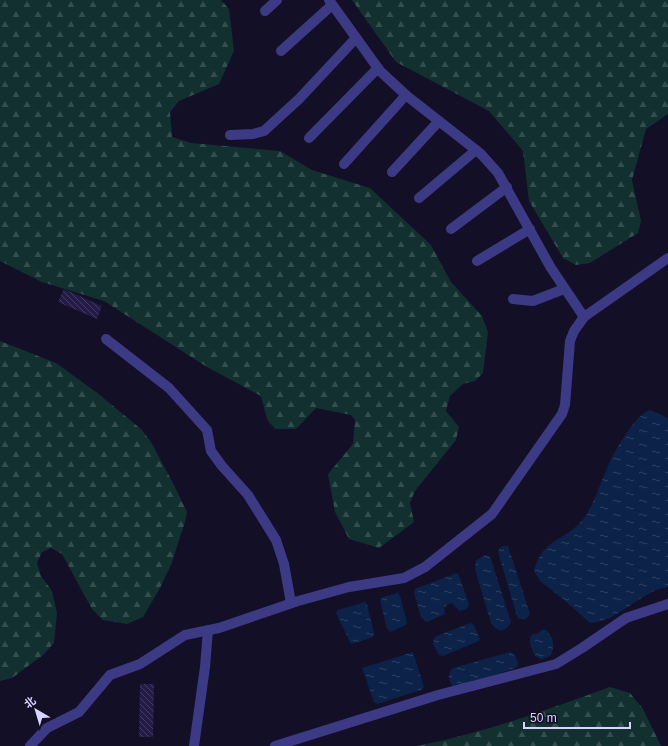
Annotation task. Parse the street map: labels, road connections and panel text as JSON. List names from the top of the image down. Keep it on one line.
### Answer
{"scale_bar":"50 m","north":"top left"}
